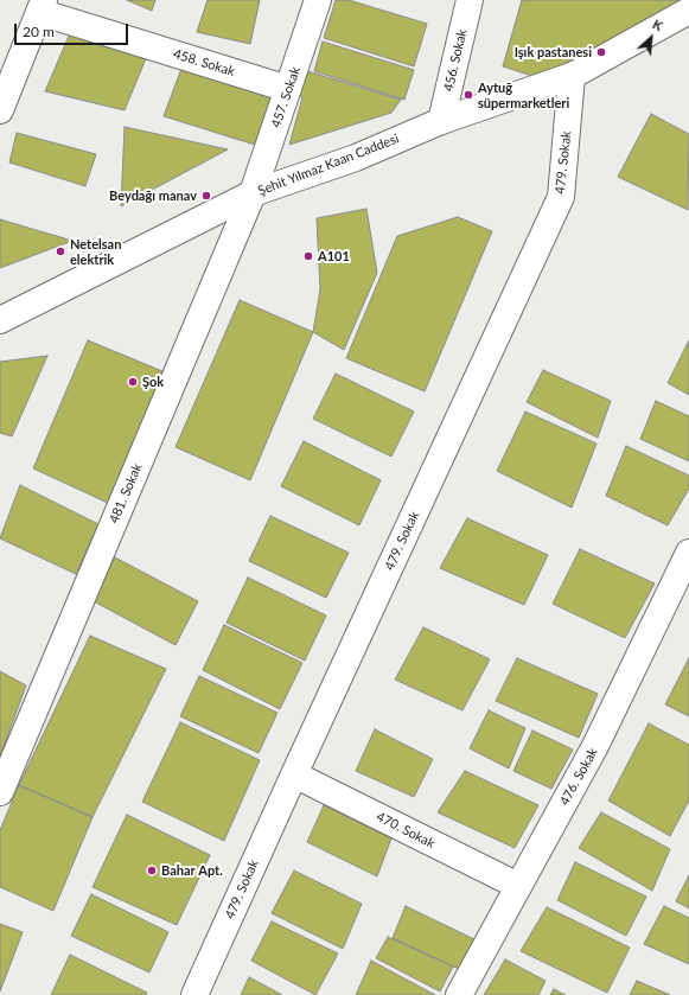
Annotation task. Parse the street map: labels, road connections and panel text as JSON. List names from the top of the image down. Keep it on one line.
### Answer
{"streets":{"street":["456. Sokak","458. Sokak","457. Sokak","479. Sokak","Şehit Yılmaz Kaan Caddesi","481. Sokak","476. Sokak","470. Sokak"]},"crossings":[["456. Sokak","Şehit Yılmaz Kaan Caddesi"],["458. Sokak","457. Sokak"],["457. Sokak","Şehit Yılmaz Kaan Caddesi"],["457. Sokak","481. Sokak"],["479. Sokak","Şehit Yılmaz Kaan Caddesi"],["479. Sokak","470. Sokak"],["Şehit Yılmaz Kaan Caddesi","481. Sokak"],["476. Sokak","470. Sokak"]],"places":["Işık pastanesi","Aytuğ süpermarketleri","Beydağı manav","Netelsan elektrik","A101","Şok","Bahar Apt."],"scale_bar":"20 m","north":"top right"}
